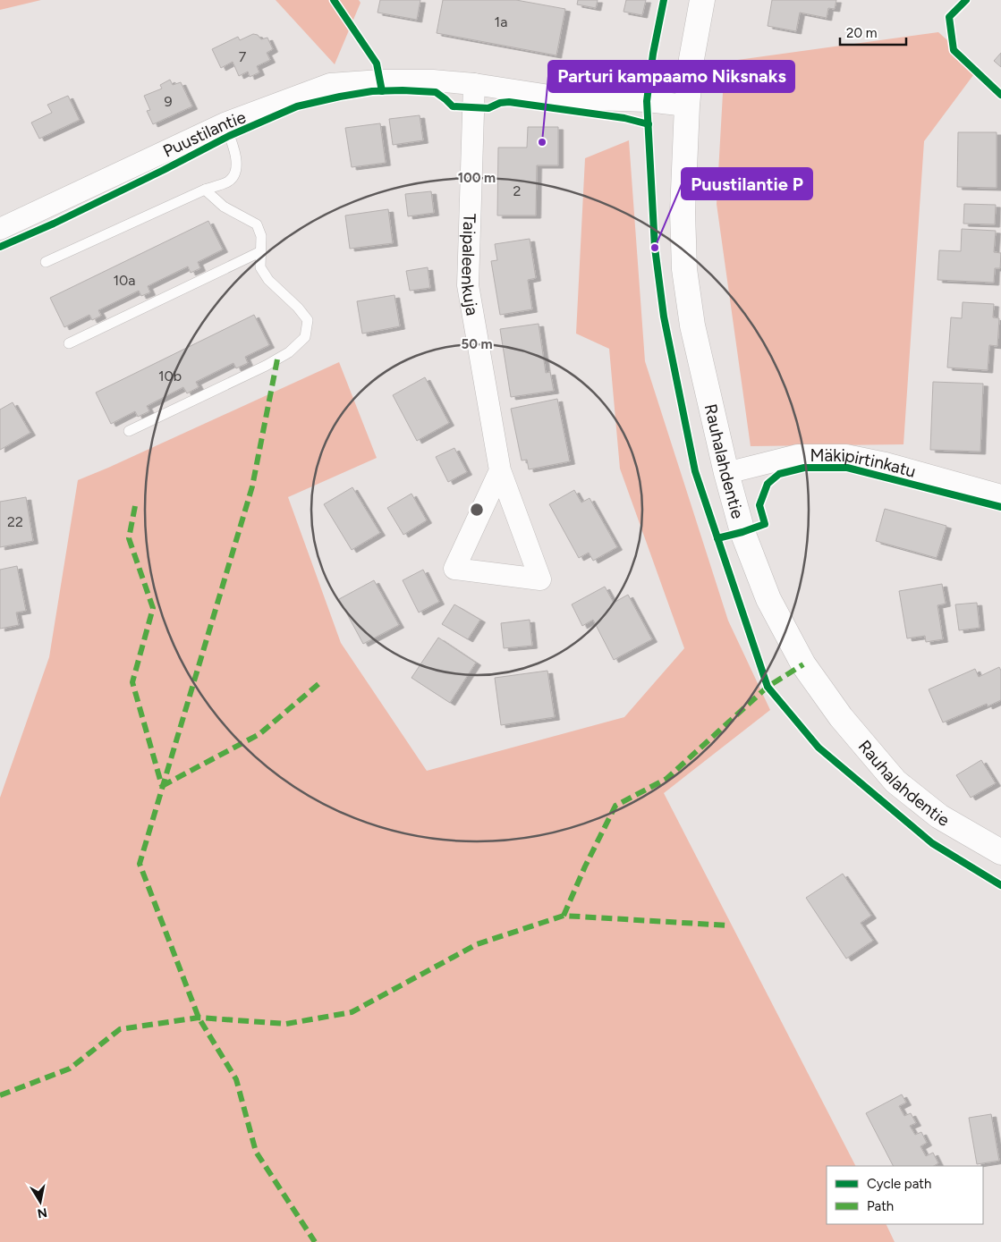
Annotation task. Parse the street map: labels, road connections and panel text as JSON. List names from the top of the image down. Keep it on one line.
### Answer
{"streets":{"main road":["Rauhalahdentie"],"street":["Puustilantie","Taipaleenkuja","Mäkipirtinkatu"]},"crossings":[["Puustilantie","Taipaleenkuja"],["Puustilantie","Rauhalahdentie"],["Rauhalahdentie","Mäkipirtinkatu"]],"places":["Parturi kampaamo Niksnaks","Puustilantie P"],"house_numbers":["1a","7","9","2","10a","10b","22"],"legend":["Cycle path","Path"],"scale_bar":"20 m","north":"bottom","rings":["100 m","50 m"]}
